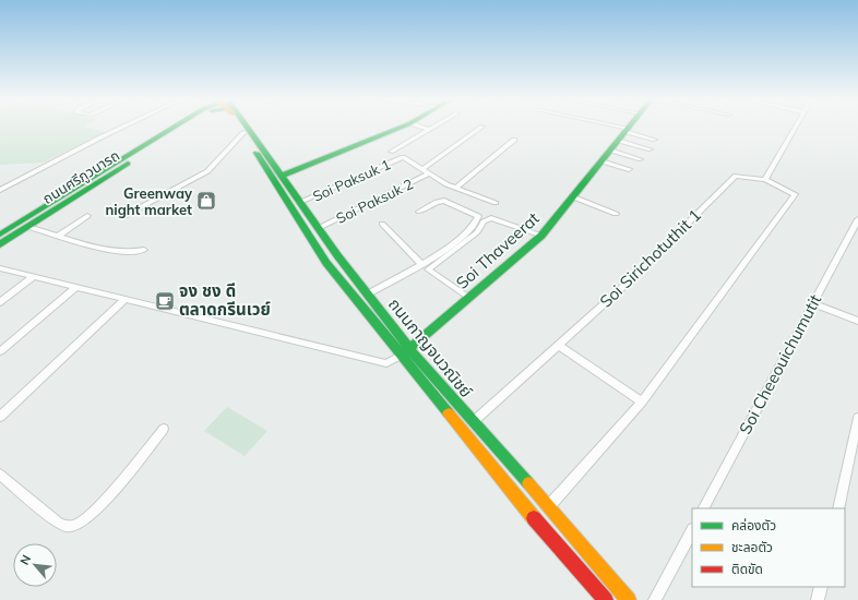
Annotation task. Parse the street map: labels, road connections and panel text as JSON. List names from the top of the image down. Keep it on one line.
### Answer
{"streets":{"main road":["ถนนศรีภูวนารถ","Soi Thaveerat","ถนนกาญจนวณิชย์"],"street":["Soi Paksuk 1","Soi Paksuk 2","Soi Sirichotuthit 1","Soi Cheeouichumutit"]},"crossings":[["Soi Paksuk 1","ถนนกาญจนวณิชย์"],["Soi Paksuk 2","ถนนกาญจนวณิชย์"],["Soi Thaveerat","ถนนกาญจนวณิชย์"],["Soi Sirichotuthit 1","ถนนกาญจนวณิชย์"]],"places":{"shop":["Greenway night market"],"cafe":["จง ชง ดี ตลาดกรีนเวย์"]},"legend":["คล่องตัว","ชะลอตัว","ติดขัด"],"north":"top left"}
